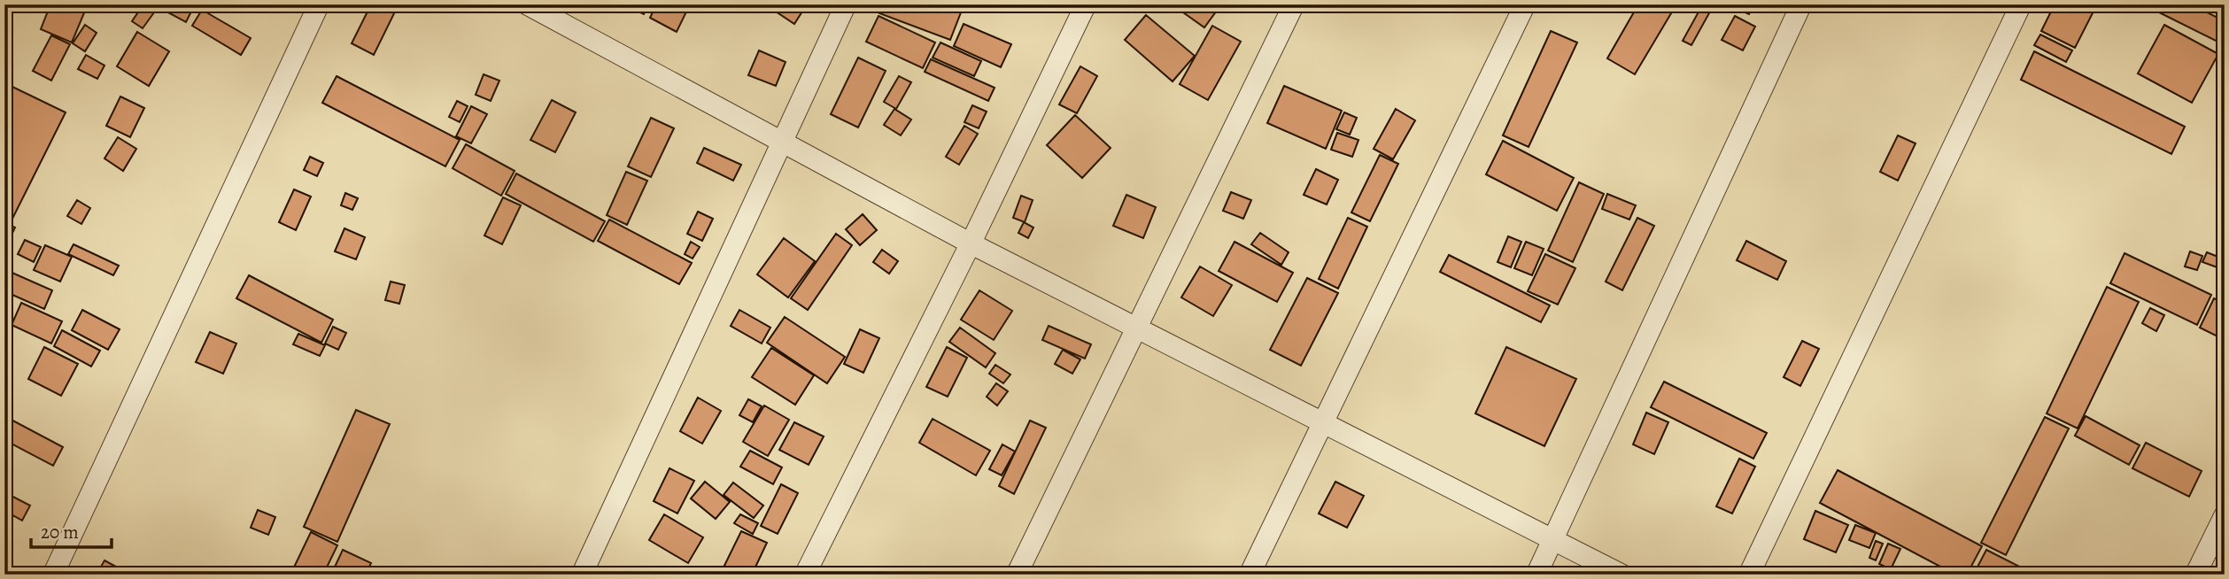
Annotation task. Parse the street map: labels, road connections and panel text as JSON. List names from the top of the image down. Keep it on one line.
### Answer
{"scale_bar":"20 m"}
